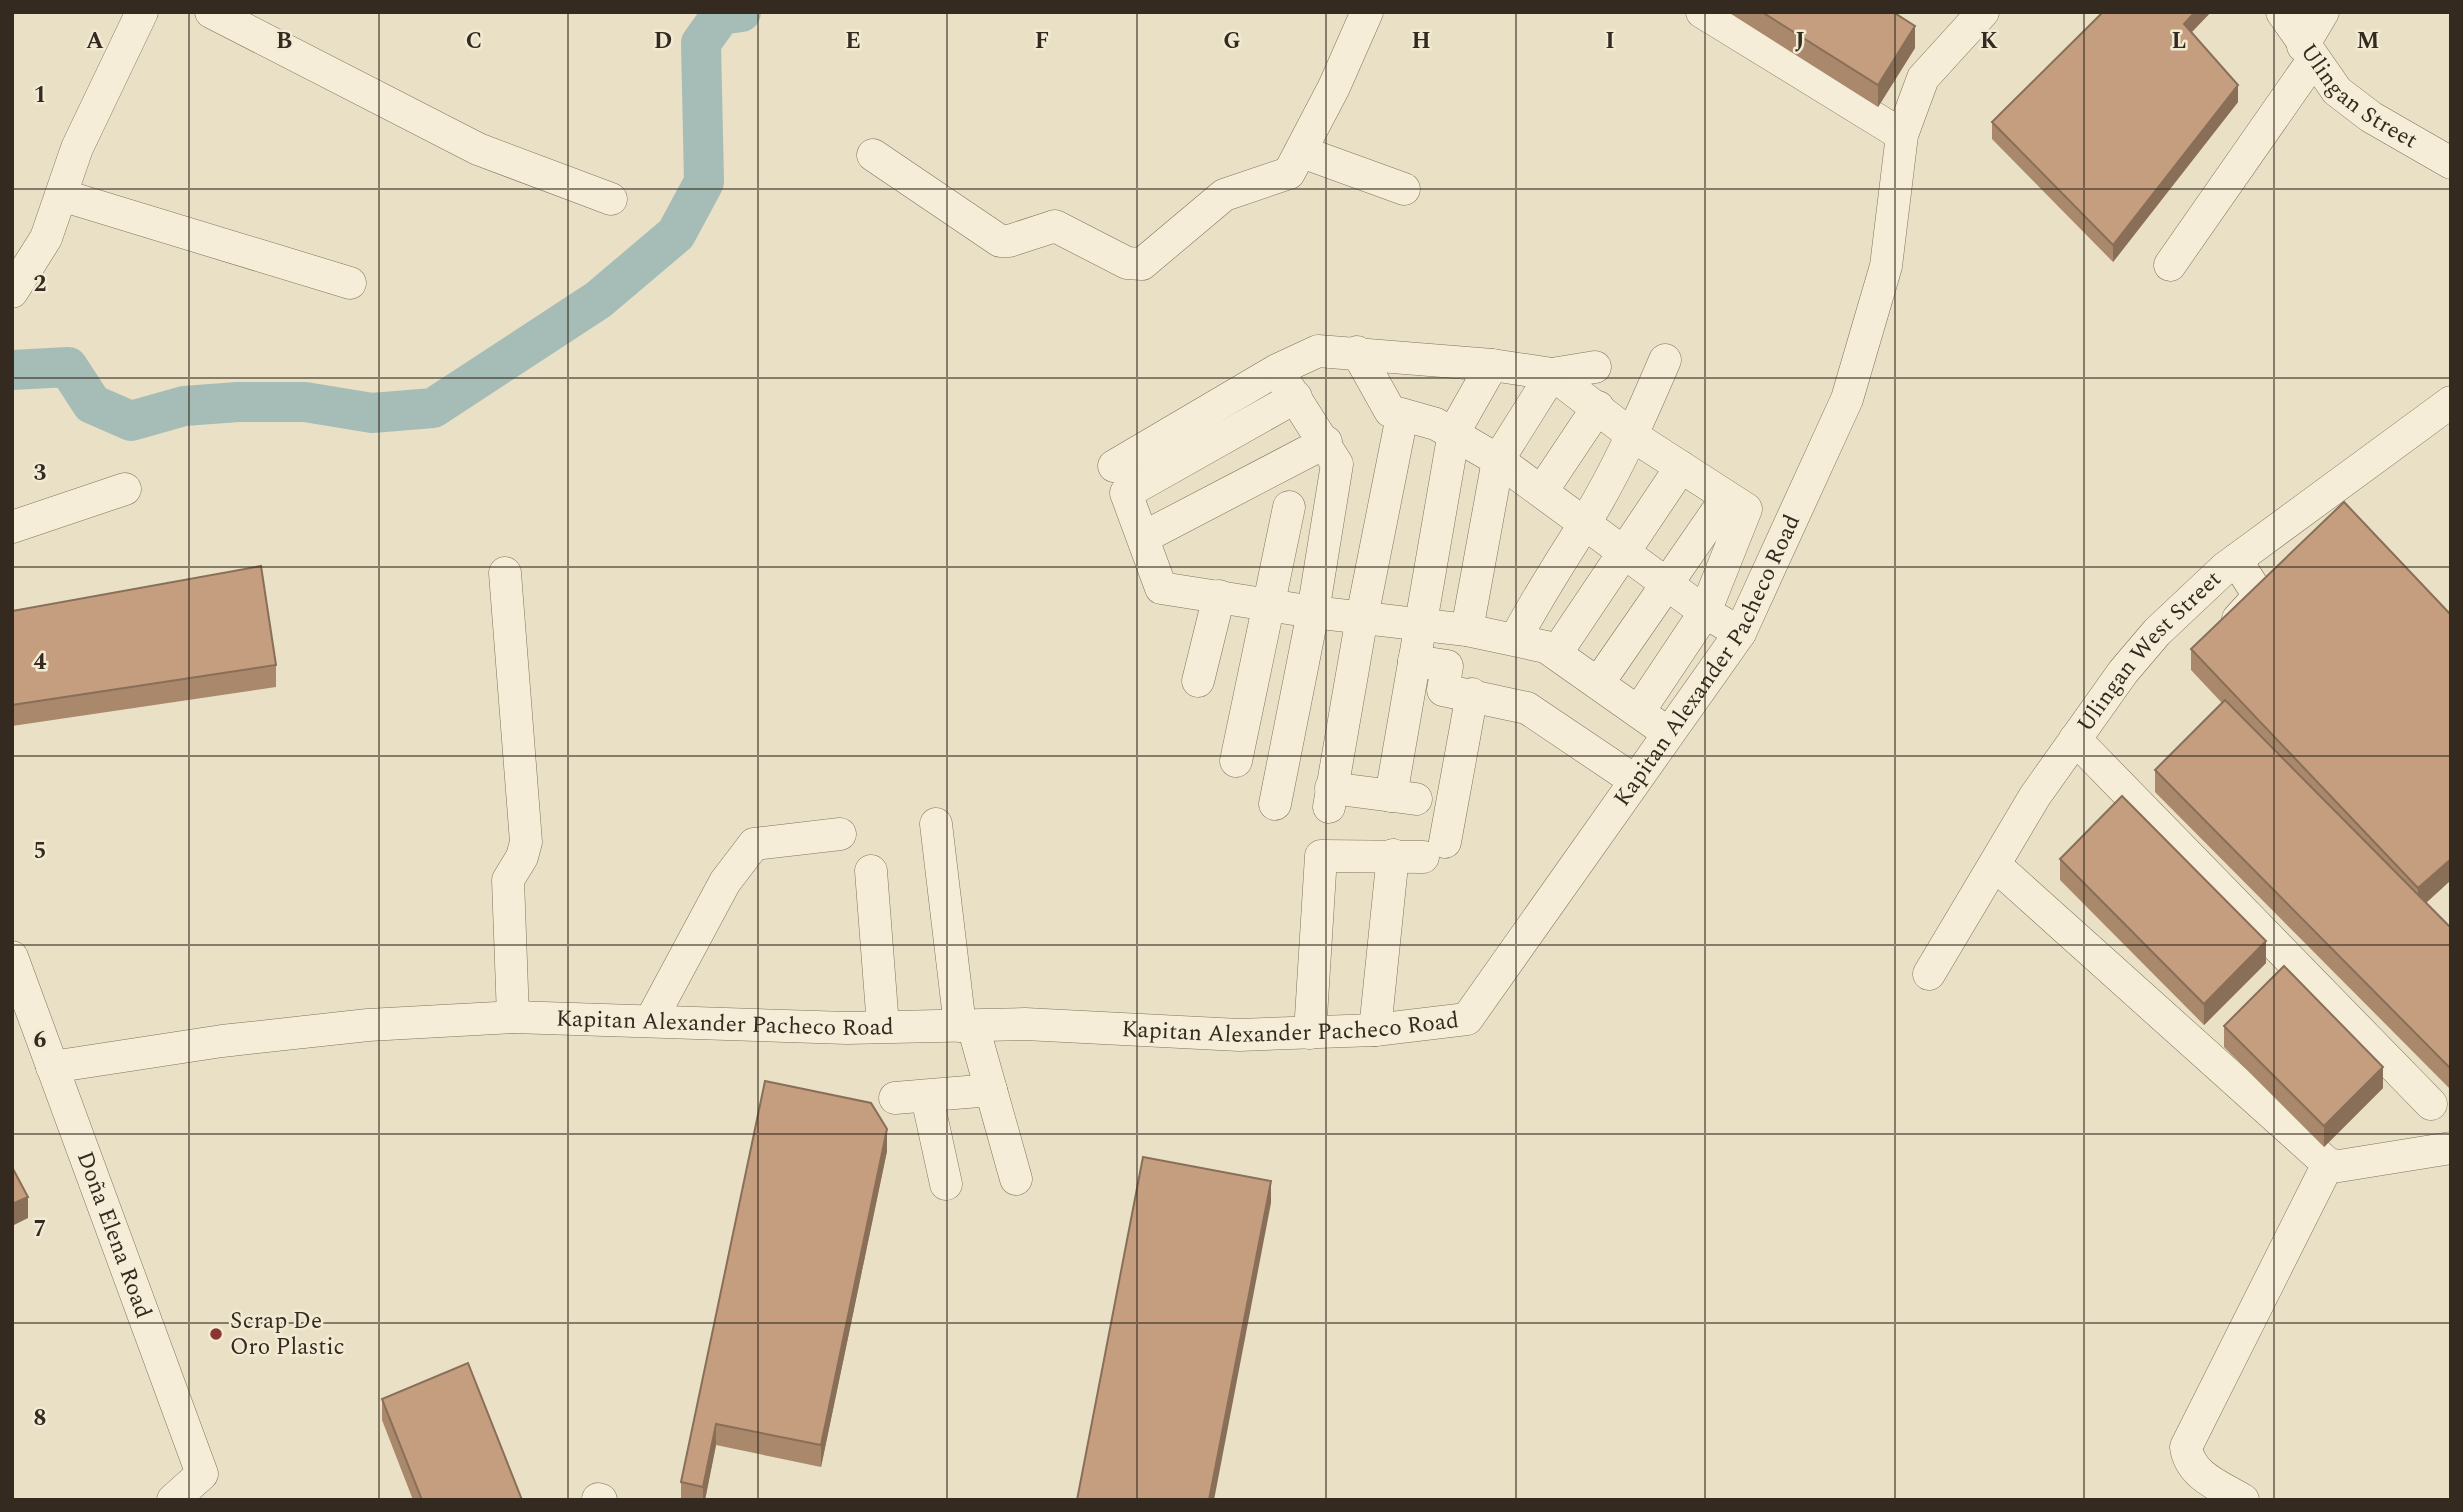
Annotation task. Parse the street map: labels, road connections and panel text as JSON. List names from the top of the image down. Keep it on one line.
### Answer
{"streets":{"street":["Ulingan Street","Ulingan West Street","Kapitan Alexander Pacheco Road","Doña Elena Road"]},"crossings":[["Kapitan Alexander Pacheco Road","Doña Elena Road"]],"places":["Scrap De Oro Plastic"],"grid":{"columns":["A","B","C","D","E","F","G","H","I","J","K","L","M"],"rows":["1","2","3","4","5","6","7","8"]}}
